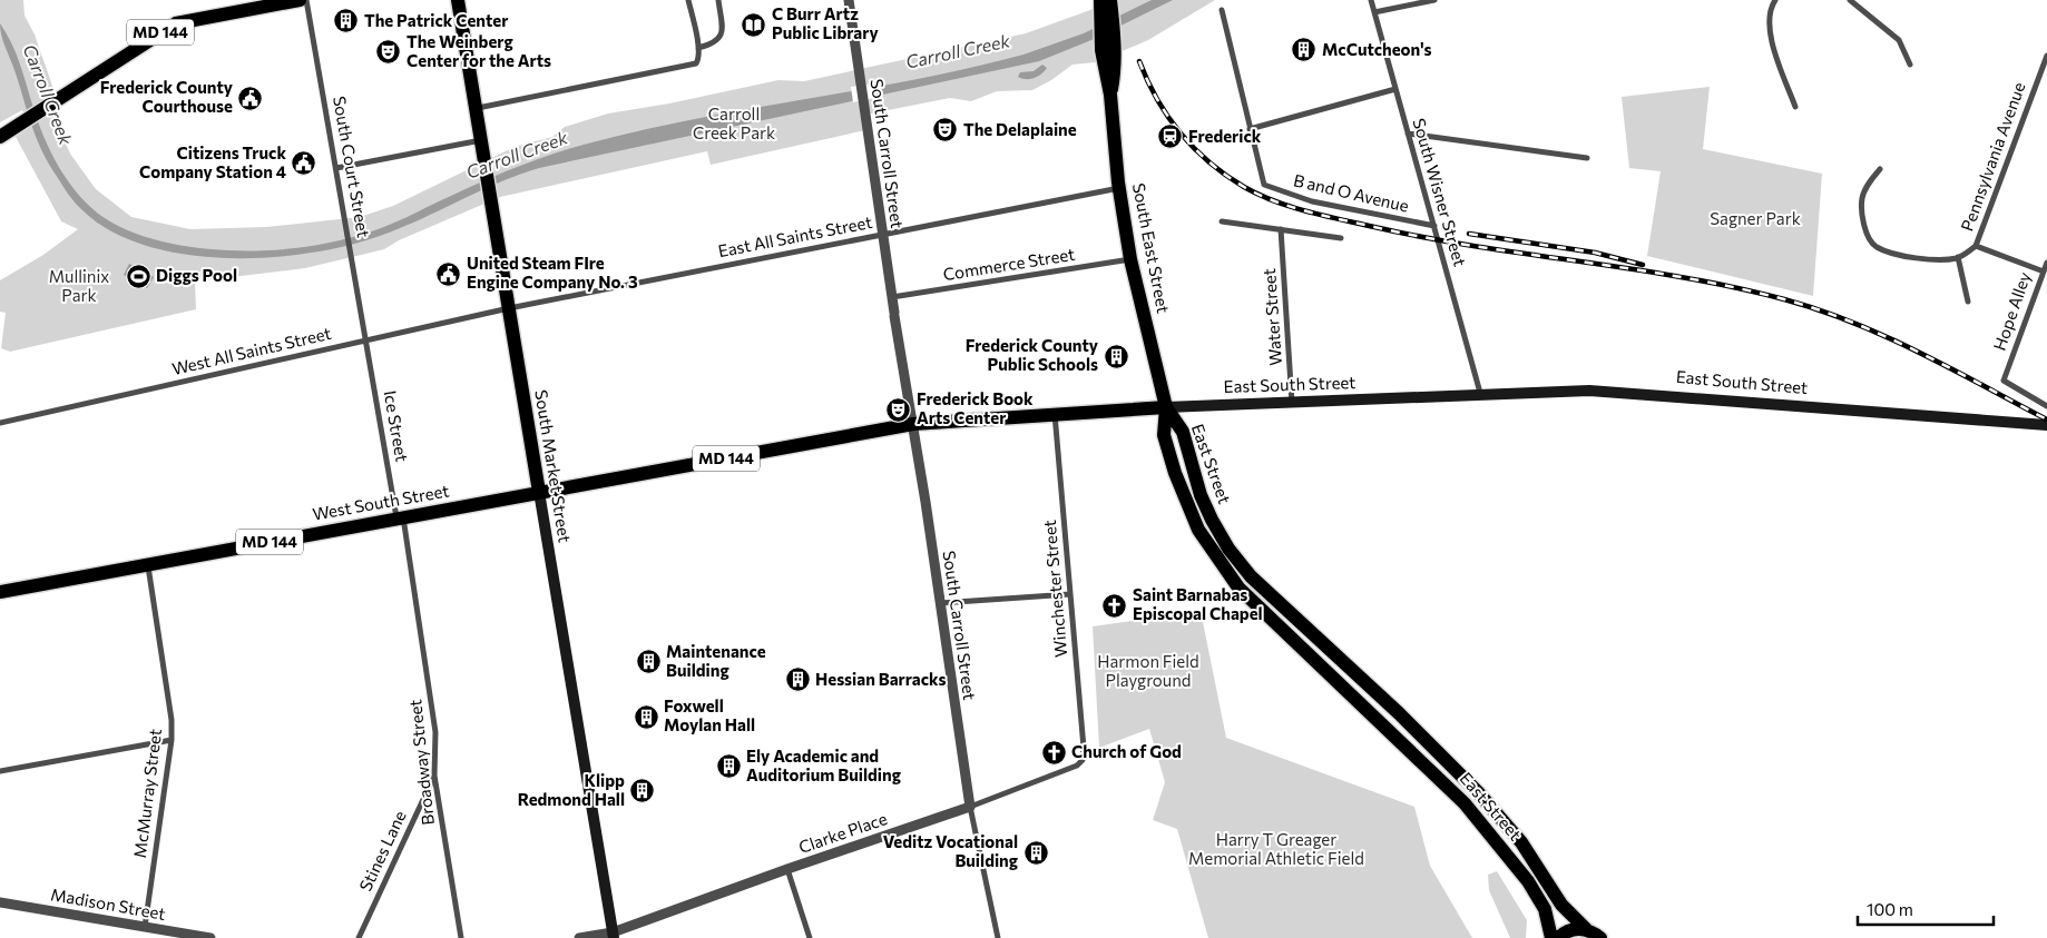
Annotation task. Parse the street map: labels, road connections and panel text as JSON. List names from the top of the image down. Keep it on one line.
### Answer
{"streets":{"main road":["MD 144","South East Street","East South Street","East Street","South Market Street","West South Street"],"street":["South Carroll Street","Pennsylvania Avenue","South Court Street","South Wisner Street","B and O Avenue","East All Saints Street","Commerce Street","Hope Alley","Water Street","West All Saints Street","Ice Street","Winchester Street","Broadway Street","McMurray Street","Clarke Place","Stines Lane","Madison Street"]},"crossings":[["South Carroll Street","East All Saints Street"],["South Carroll Street","Commerce Street"],["South Carroll Street","East South Street"],["South Carroll Street","Clarke Place"],["Pennsylvania Avenue","Hope Alley"],["South Court Street","West All Saints Street"],["South Court Street","Ice Street"],["South Wisner Street","B and O Avenue"],["South Wisner Street","East South Street"],["East All Saints Street","South East Street"],["East All Saints Street","West All Saints Street"],["East All Saints Street","South Market Street"],["South East Street","Commerce Street"],["South East Street","East South Street"],["South East Street","East Street"],["Water Street","East South Street"],["West All Saints Street","Ice Street"],["West All Saints Street","South Market Street"],["East South Street","East Street"],["East South Street","South Market Street"],["East South Street","West South Street"],["East South Street","Winchester Street"],["Ice Street","West South Street"],["Ice Street","Broadway Street"],["South Market Street","West South Street"],["South Market Street","Clarke Place"],["West South Street","Broadway Street"],["West South Street","McMurray Street"],["Winchester Street","Clarke Place"],["Broadway Street","Stines Lane"],["McMurray Street","Madison Street"]],"water":["Carroll Creek"],"parks":["Carroll Creek Park","Sagner Park","Mullinix Park","Harmon Field Playground","Harry T Greager Memorial Athletic Field"],"places":{"building":["The Patrick Center","McCutcheon's","Frederick County Public Schools","Maintenance Building","Hessian Barracks","Foxwell Moylan Hall","Ely Academic and Auditorium Building","Klipp Redmond Hall","Veditz Vocational Building"],"library":["C Burr Artz Public Library"],"theatre":["The Weinberg Center for the Arts","The Delaplaine","Frederick Book Arts Center"],"public building":["Frederick County Courthouse","Citizens Truck Company Station 4","United Steam FIre Engine Company No. 3"],"station":["Frederick"],"sports":["Diggs Pool"],"church":["Saint Barnabas Episcopal Chapel","Church of God"]},"scale_bar":"100 m"}
